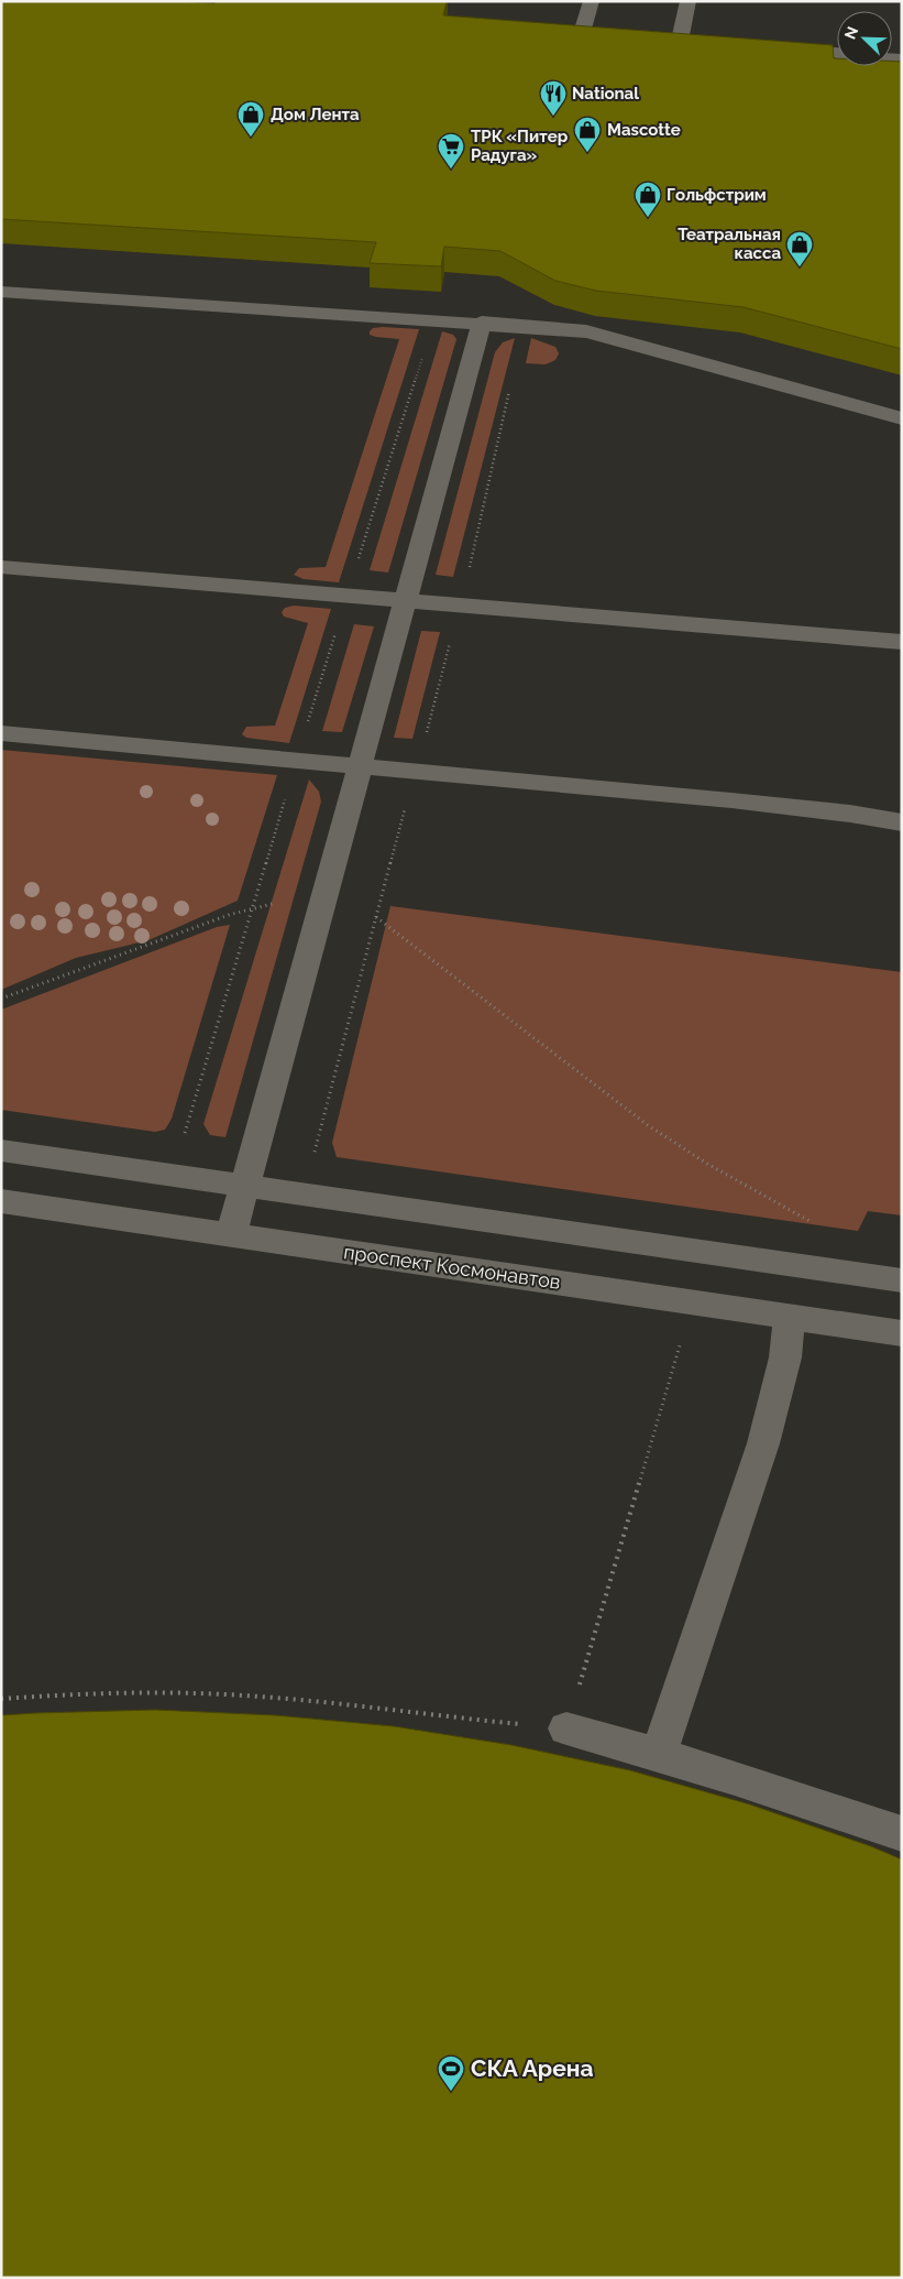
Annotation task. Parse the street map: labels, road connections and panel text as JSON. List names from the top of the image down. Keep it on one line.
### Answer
{"streets":{"street":["проспект Космонавтов"]},"places":{"restaurant":["National"],"shop":["Дом Лента","Mascotte","Гольфстрим","Театральная касса"],"supermarket":["ТРК «Питер Радуга»"],"sports":["СКА Арена"]},"north":"top left"}
